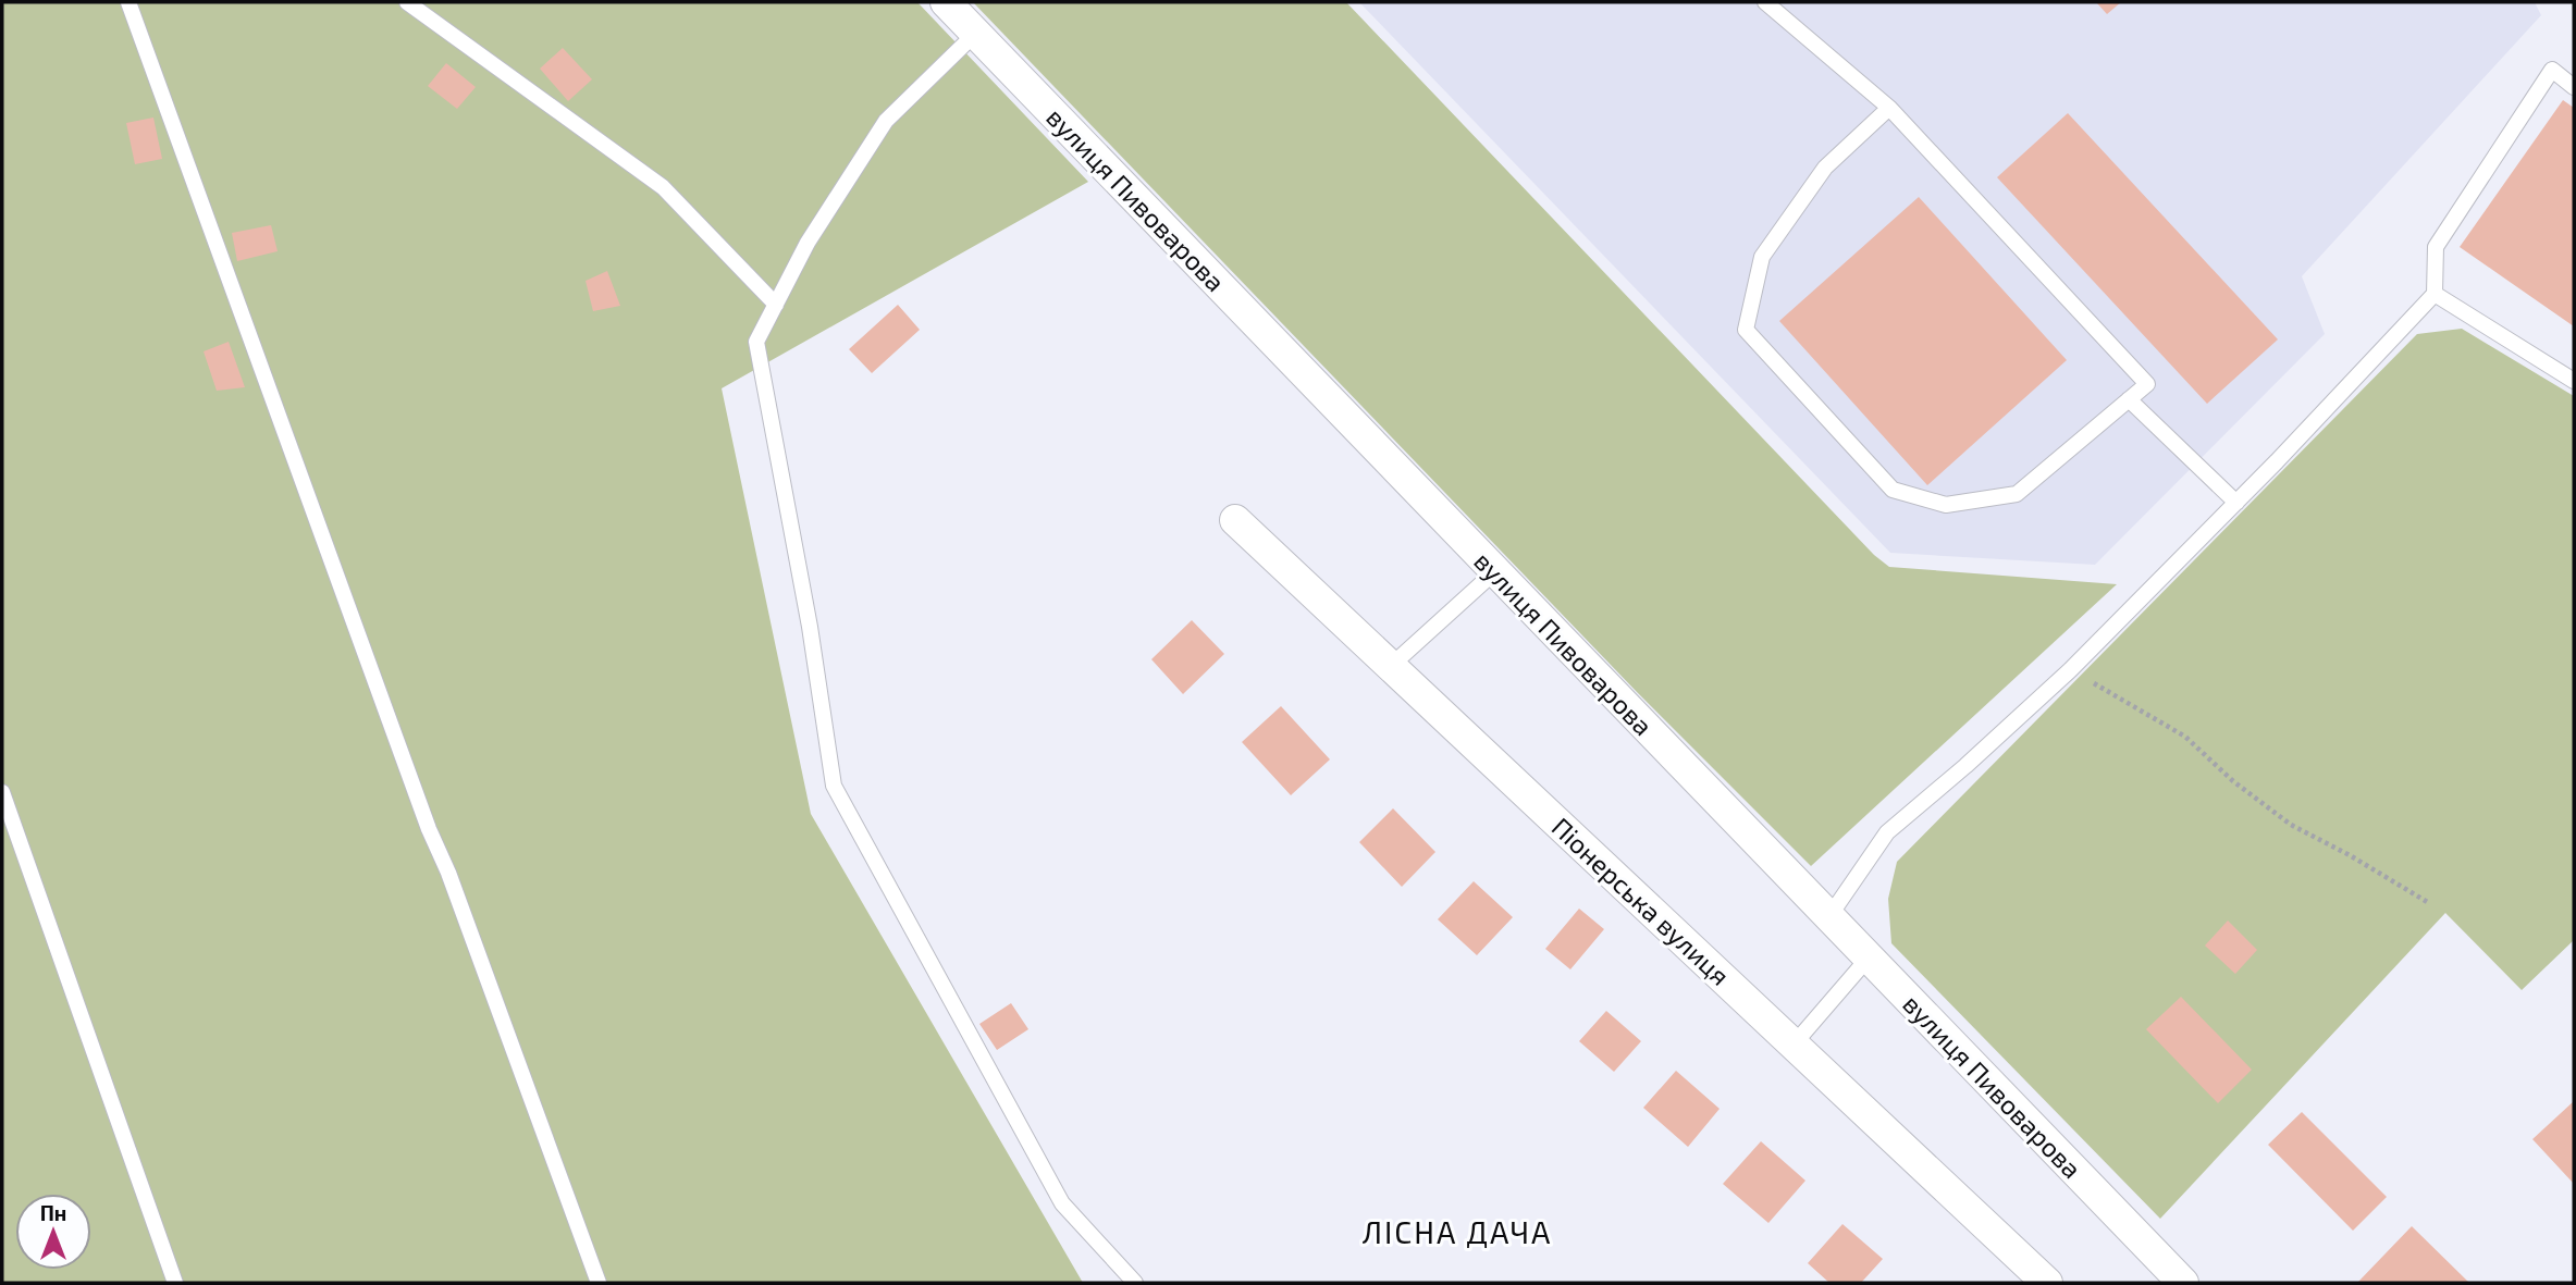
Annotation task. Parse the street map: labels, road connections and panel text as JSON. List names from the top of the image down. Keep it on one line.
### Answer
{"streets":{"street":["вулиця Пивоварова","Піонерська вулиця"]},"districts":["ЛІСНА ДАЧА"],"north":"top"}
